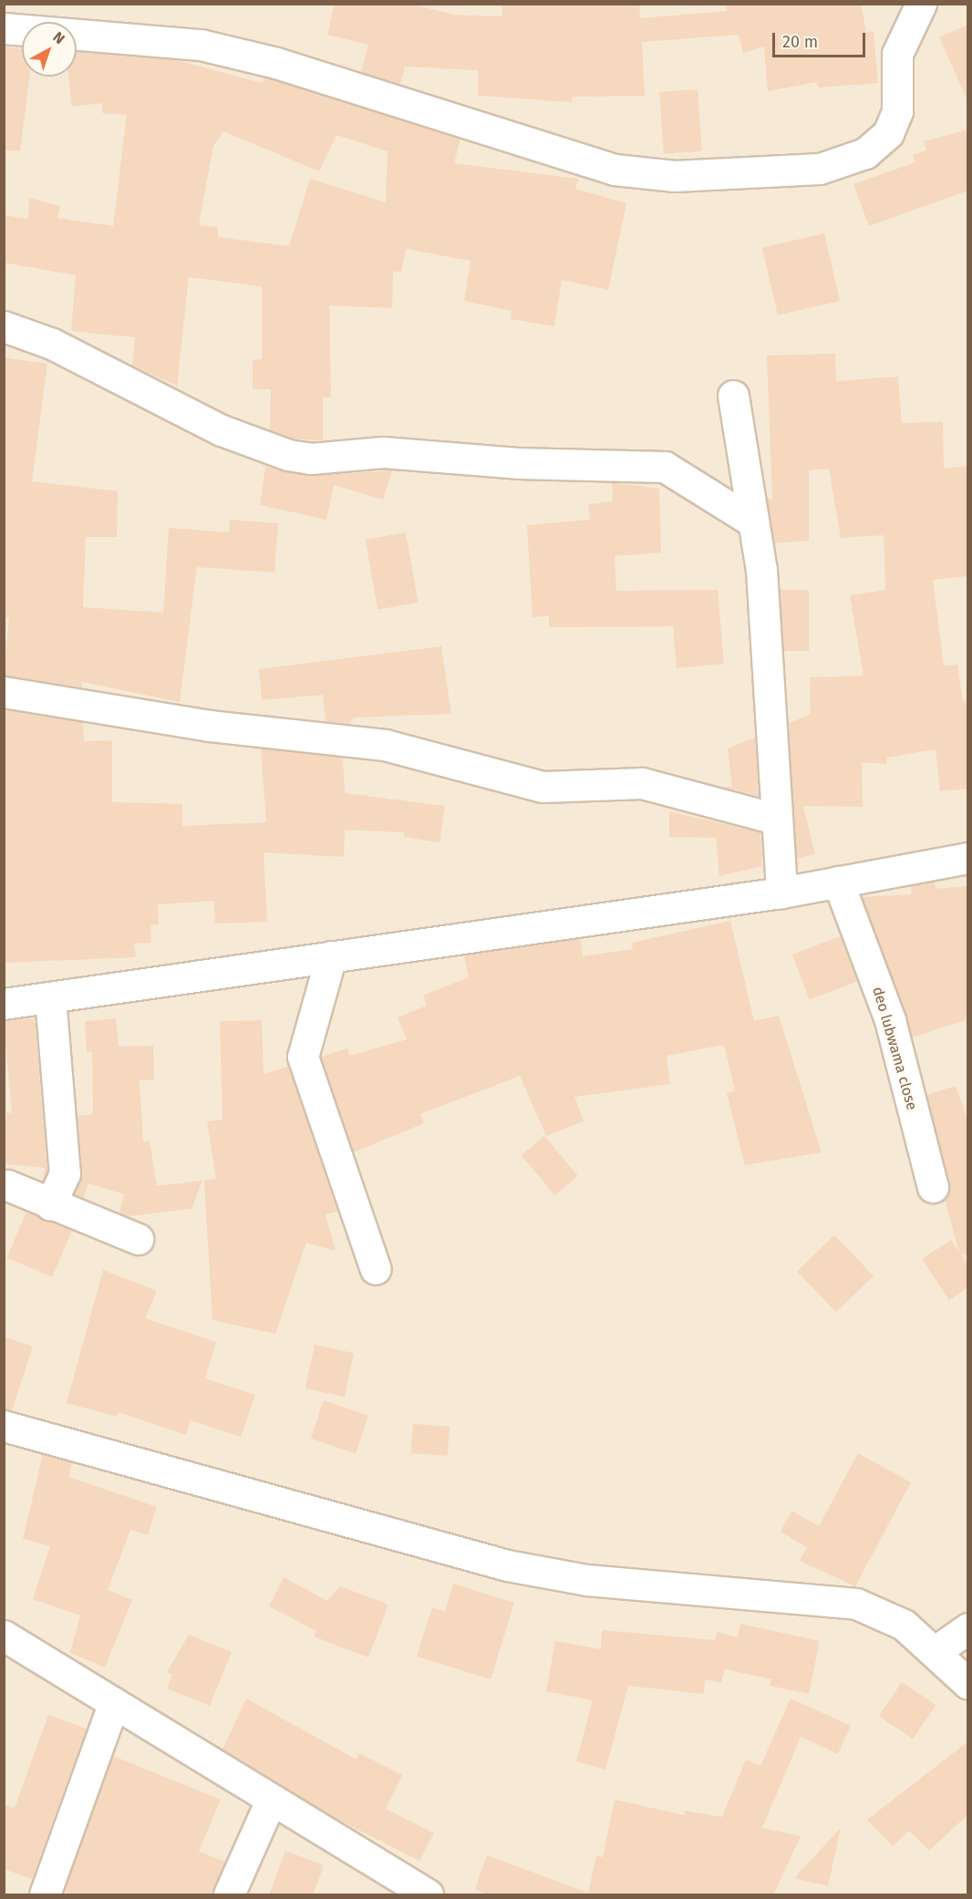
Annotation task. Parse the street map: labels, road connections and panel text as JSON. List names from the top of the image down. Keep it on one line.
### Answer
{"streets":{"street":["deo lubwama close"]},"scale_bar":"20 m","north":"top right"}
